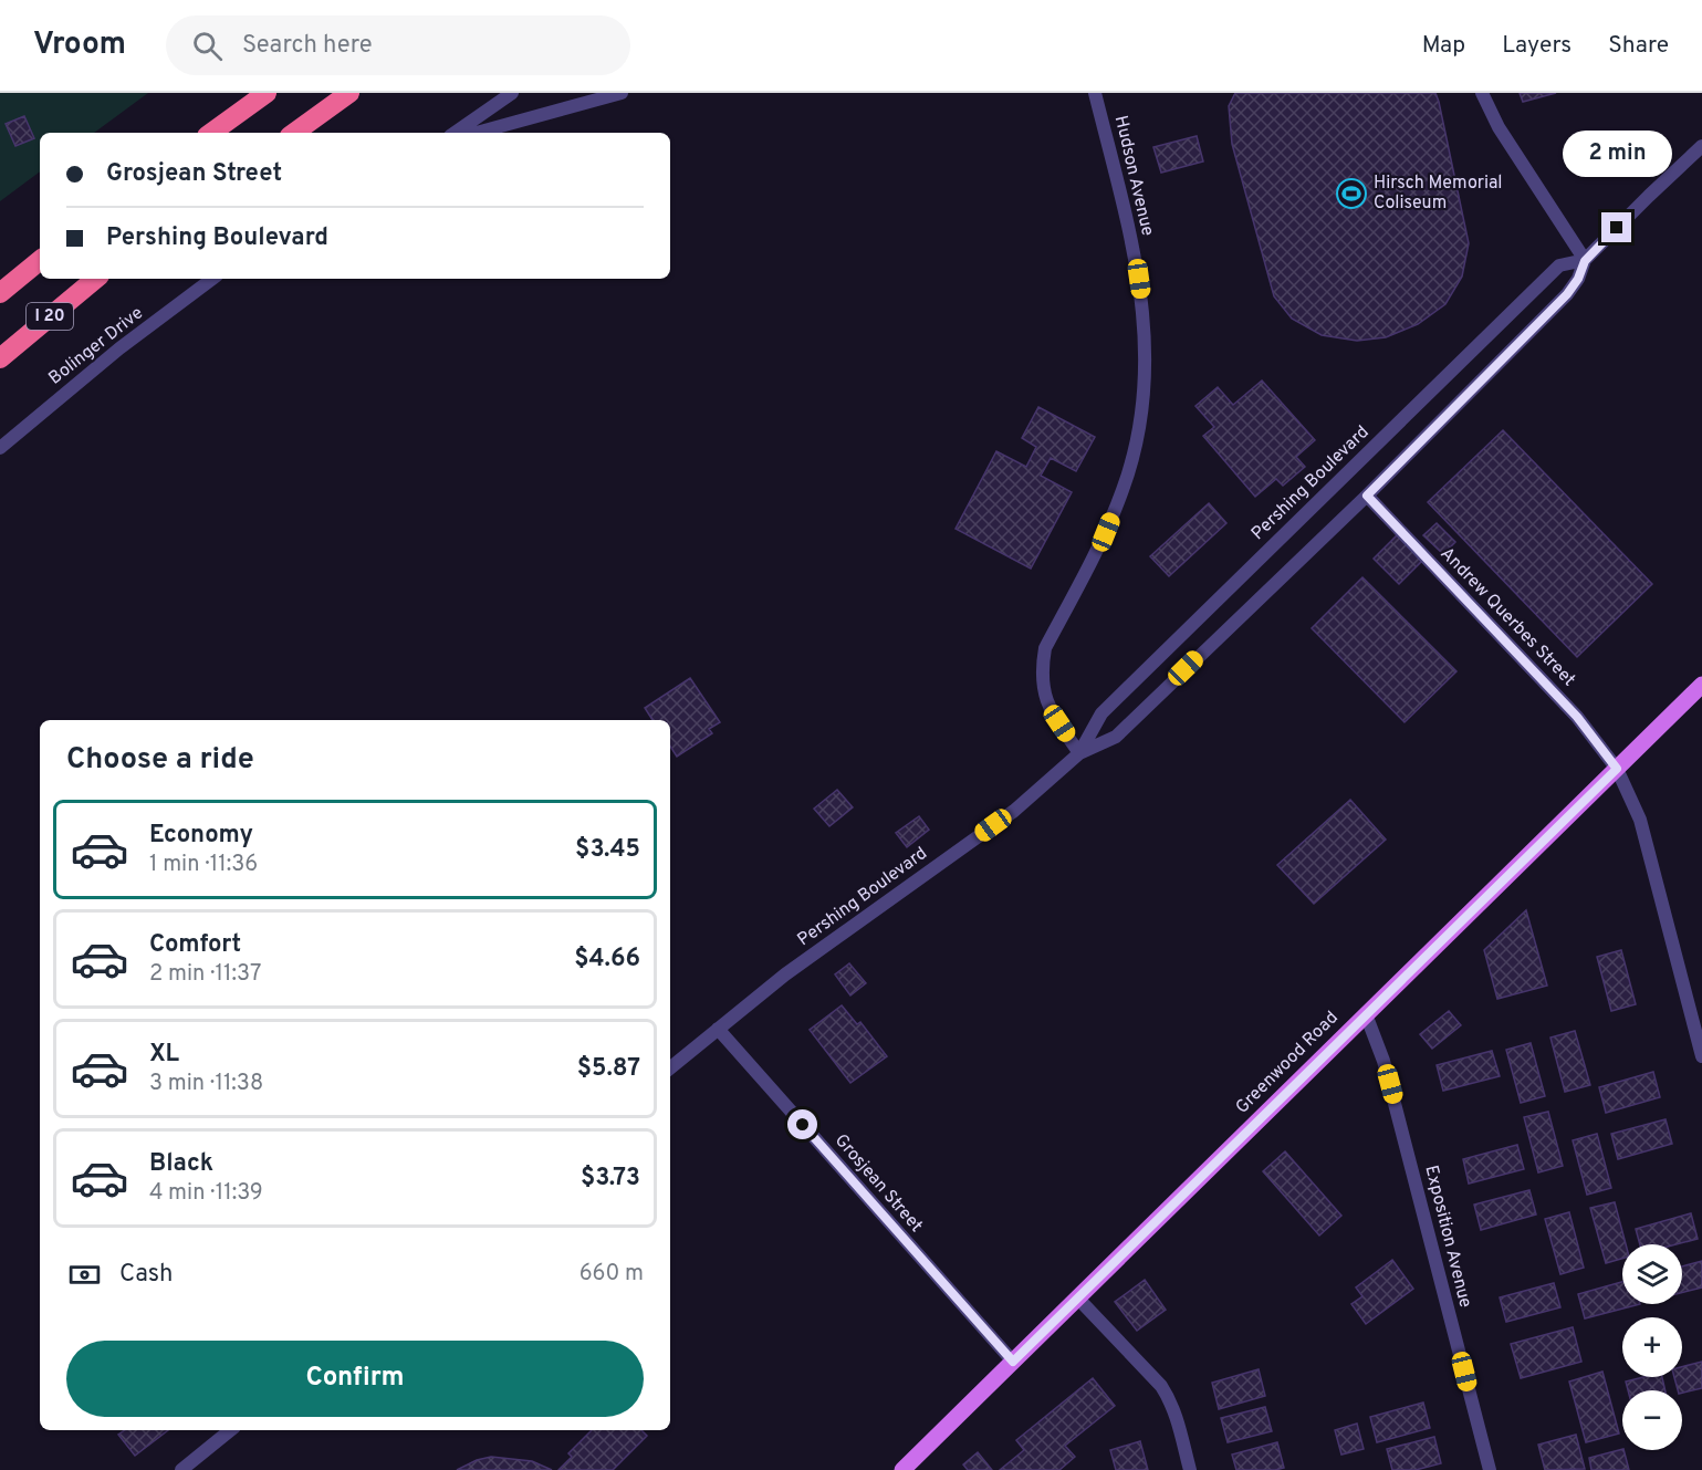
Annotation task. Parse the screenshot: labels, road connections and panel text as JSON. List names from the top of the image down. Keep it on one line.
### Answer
{"streets":{"highway":["I 20"],"main road":["Greenwood Road"],"street":["Hudson Avenue","Bolinger Drive","Pershing Boulevard","Andrew Querbes Street","Grosjean Street","Exposition Avenue"]},"crossings":[["Hudson Avenue","Pershing Boulevard"],["Pershing Boulevard","Andrew Querbes Street"],["Pershing Boulevard","Grosjean Street"],["Andrew Querbes Street","Greenwood Road"],["Greenwood Road","Grosjean Street"],["Greenwood Road","Exposition Avenue"]],"places":{"sports":["Hirsch Memorial Coliseum"]},"page":{"header":"Vroom","search":"Search here","nav":["Map","Layers","Share"],"bubble":"2 min","banner":["Grosjean Street","Pershing Boulevard"],"heading":"Choose a ride","list":[{"name":"Economy","note":"1 min · 11:36","value":"$3.45"},{"name":"Comfort","note":"2 min · 11:37","value":"$4.66"},{"name":"XL","note":"3 min · 11:38","value":"$5.87"},{"name":"Black","note":"4 min · 11:39","value":"$3.73"}],"pay":["Cash","660 m"],"map_buttons":["+","−"],"buttons":"Confirm"}}
